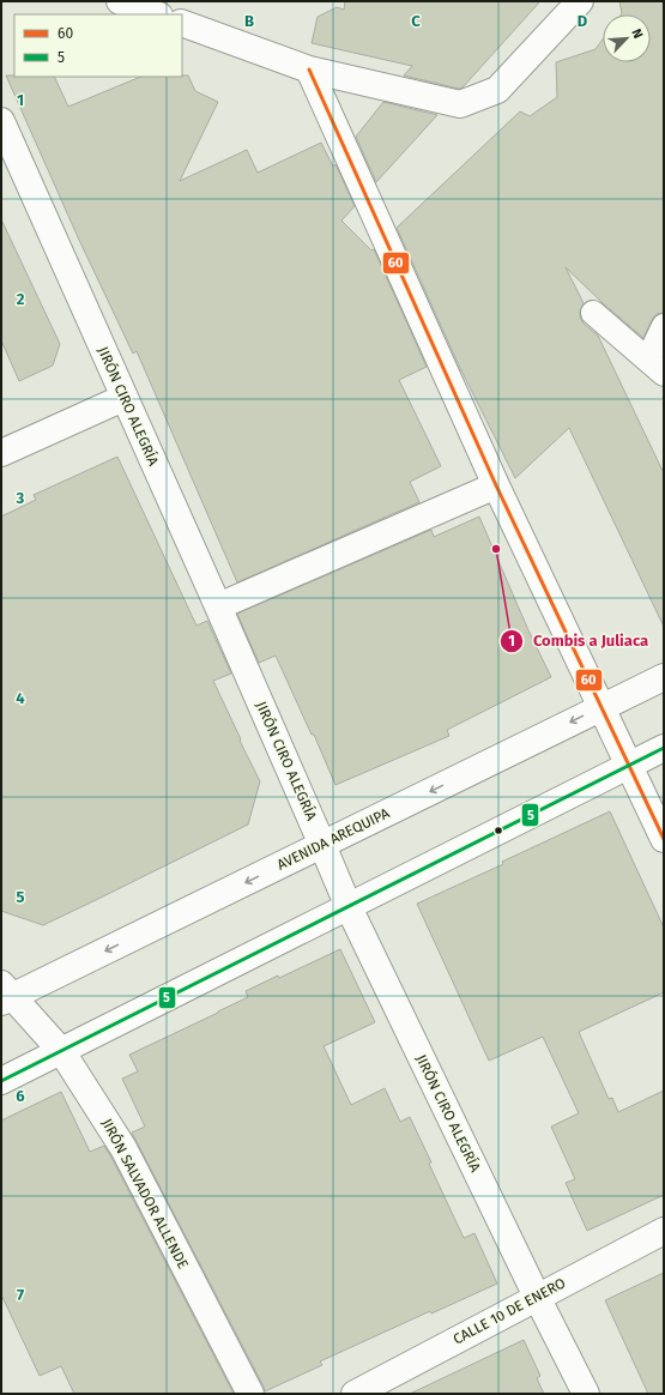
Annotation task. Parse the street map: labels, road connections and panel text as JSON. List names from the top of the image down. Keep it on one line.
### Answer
{"streets":{"street":["JIRÓN CIRO ALEGRÍA","AVENIDA AREQUIPA","JIRÓN SALVADOR ALLENDE","CALLE 10 DE ENERO"]},"crossings":[["JIRÓN CIRO ALEGRÍA","AVENIDA AREQUIPA"],["JIRÓN CIRO ALEGRÍA","CALLE 10 DE ENERO"],["AVENIDA AREQUIPA","JIRÓN SALVADOR ALLENDE"]],"places":["Combis a Juliaca"],"lines":["transit line 60","transit line 5"],"legend":["60","5"],"north":"top right","grid":{"columns":["B","C","D"],"rows":["1","2","3","4","5","6","7"]}}
